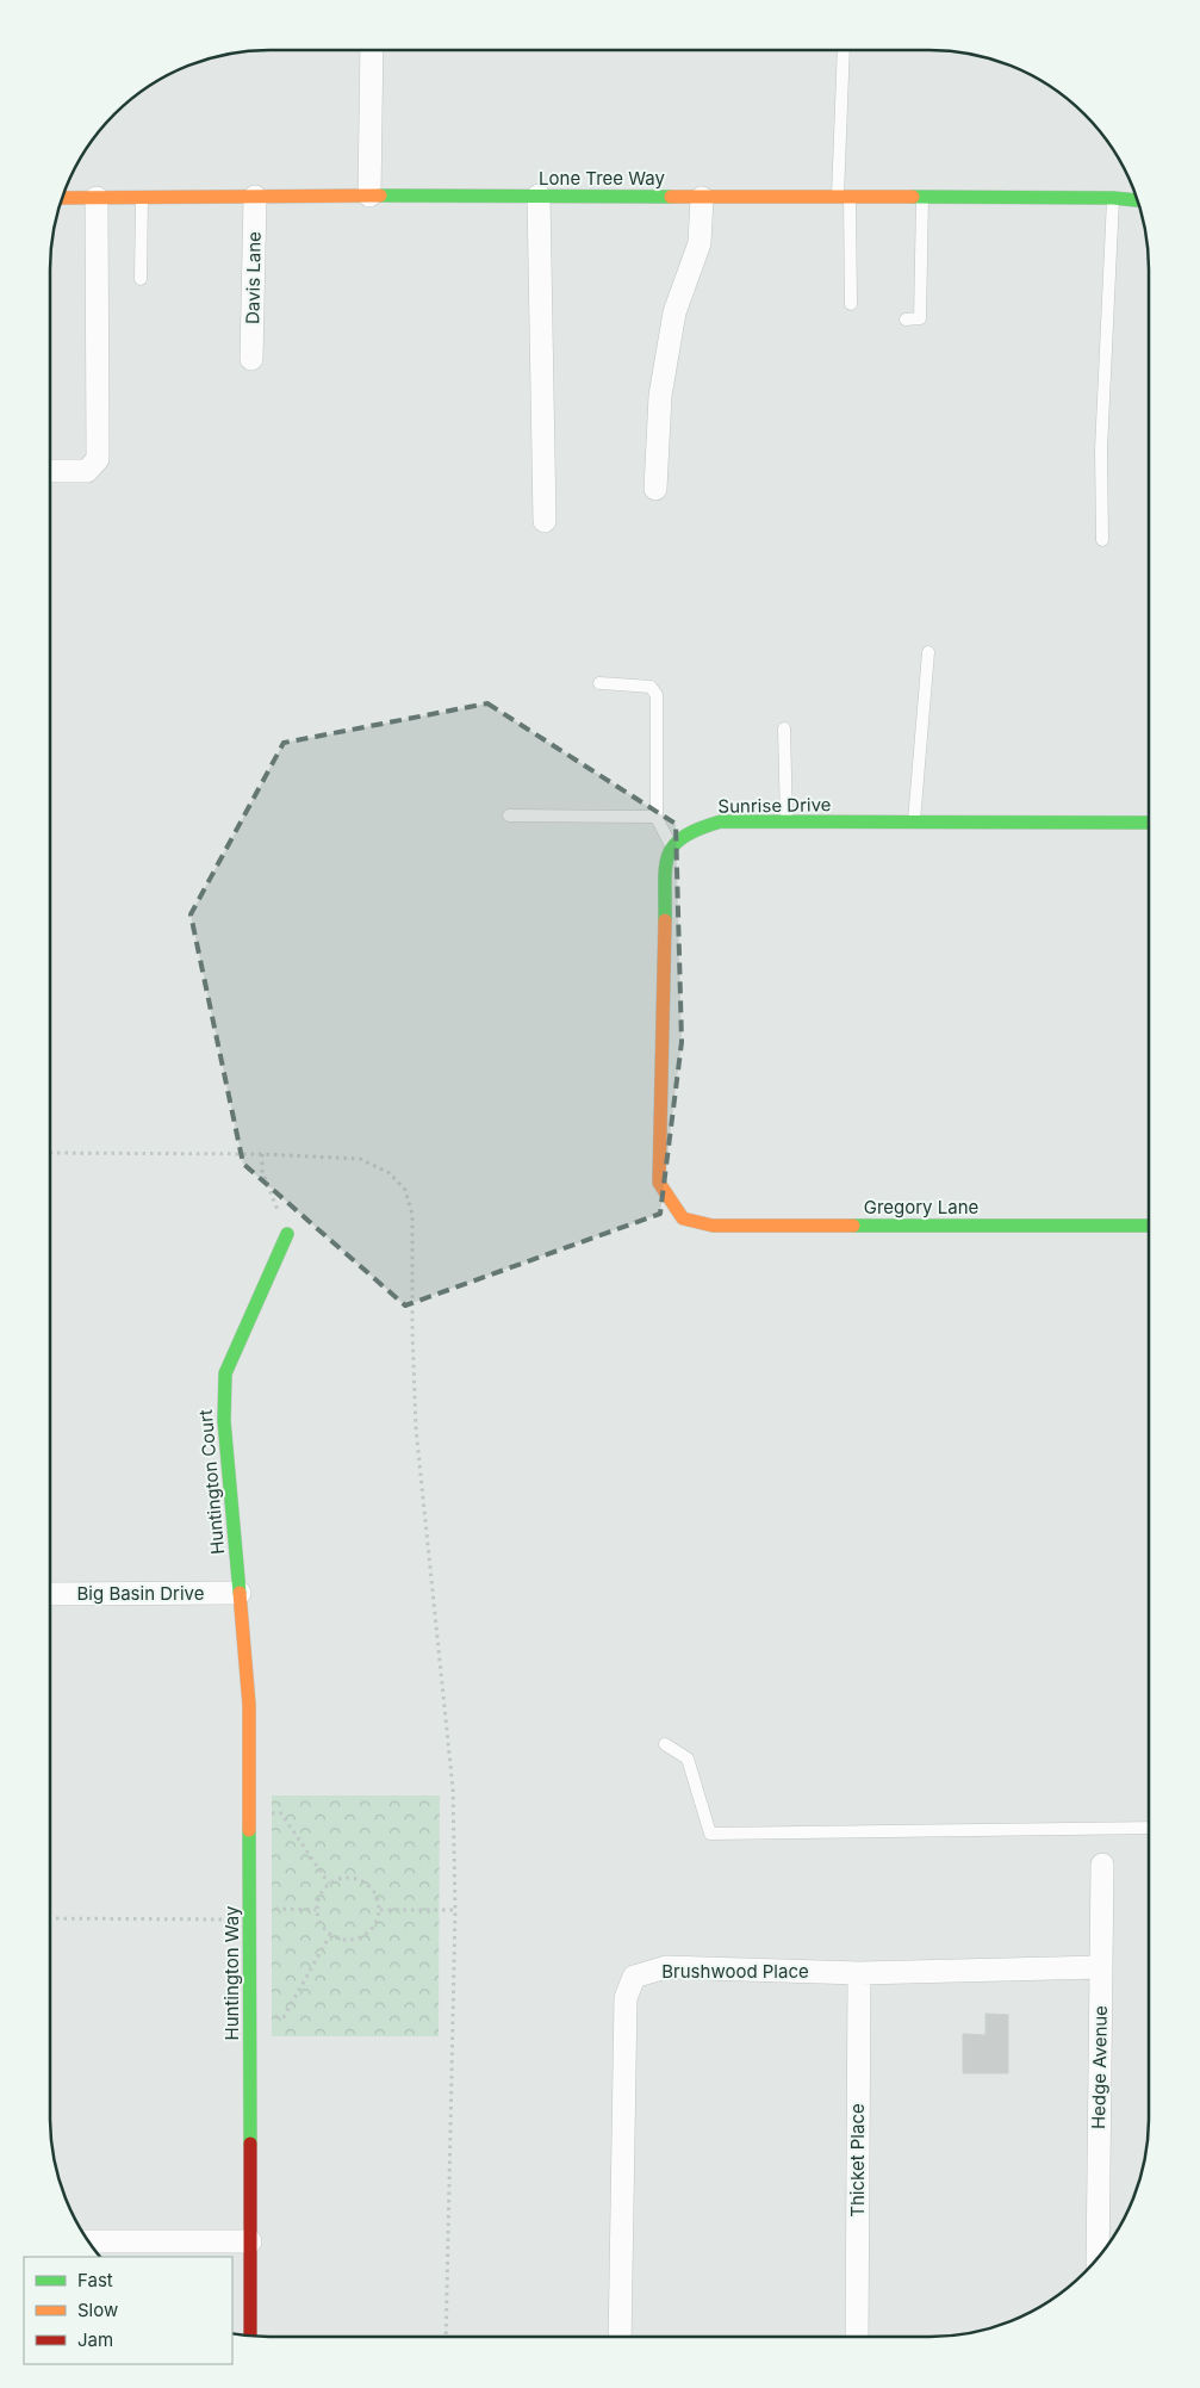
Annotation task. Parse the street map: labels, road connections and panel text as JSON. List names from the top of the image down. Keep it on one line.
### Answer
{"streets":{"street":["Lone Tree Way","Davis Lane","Sunrise Drive","Gregory Lane","Huntington Court","Big Basin Drive","Brushwood Place","Huntington Way","Hedge Avenue","Thicket Place"]},"crossings":[["Lone Tree Way","Davis Lane"],["Sunrise Drive","Gregory Lane"],["Huntington Court","Big Basin Drive"],["Huntington Court","Huntington Way"],["Brushwood Place","Hedge Avenue"],["Brushwood Place","Thicket Place"]],"legend":["Fast","Slow","Jam"]}
